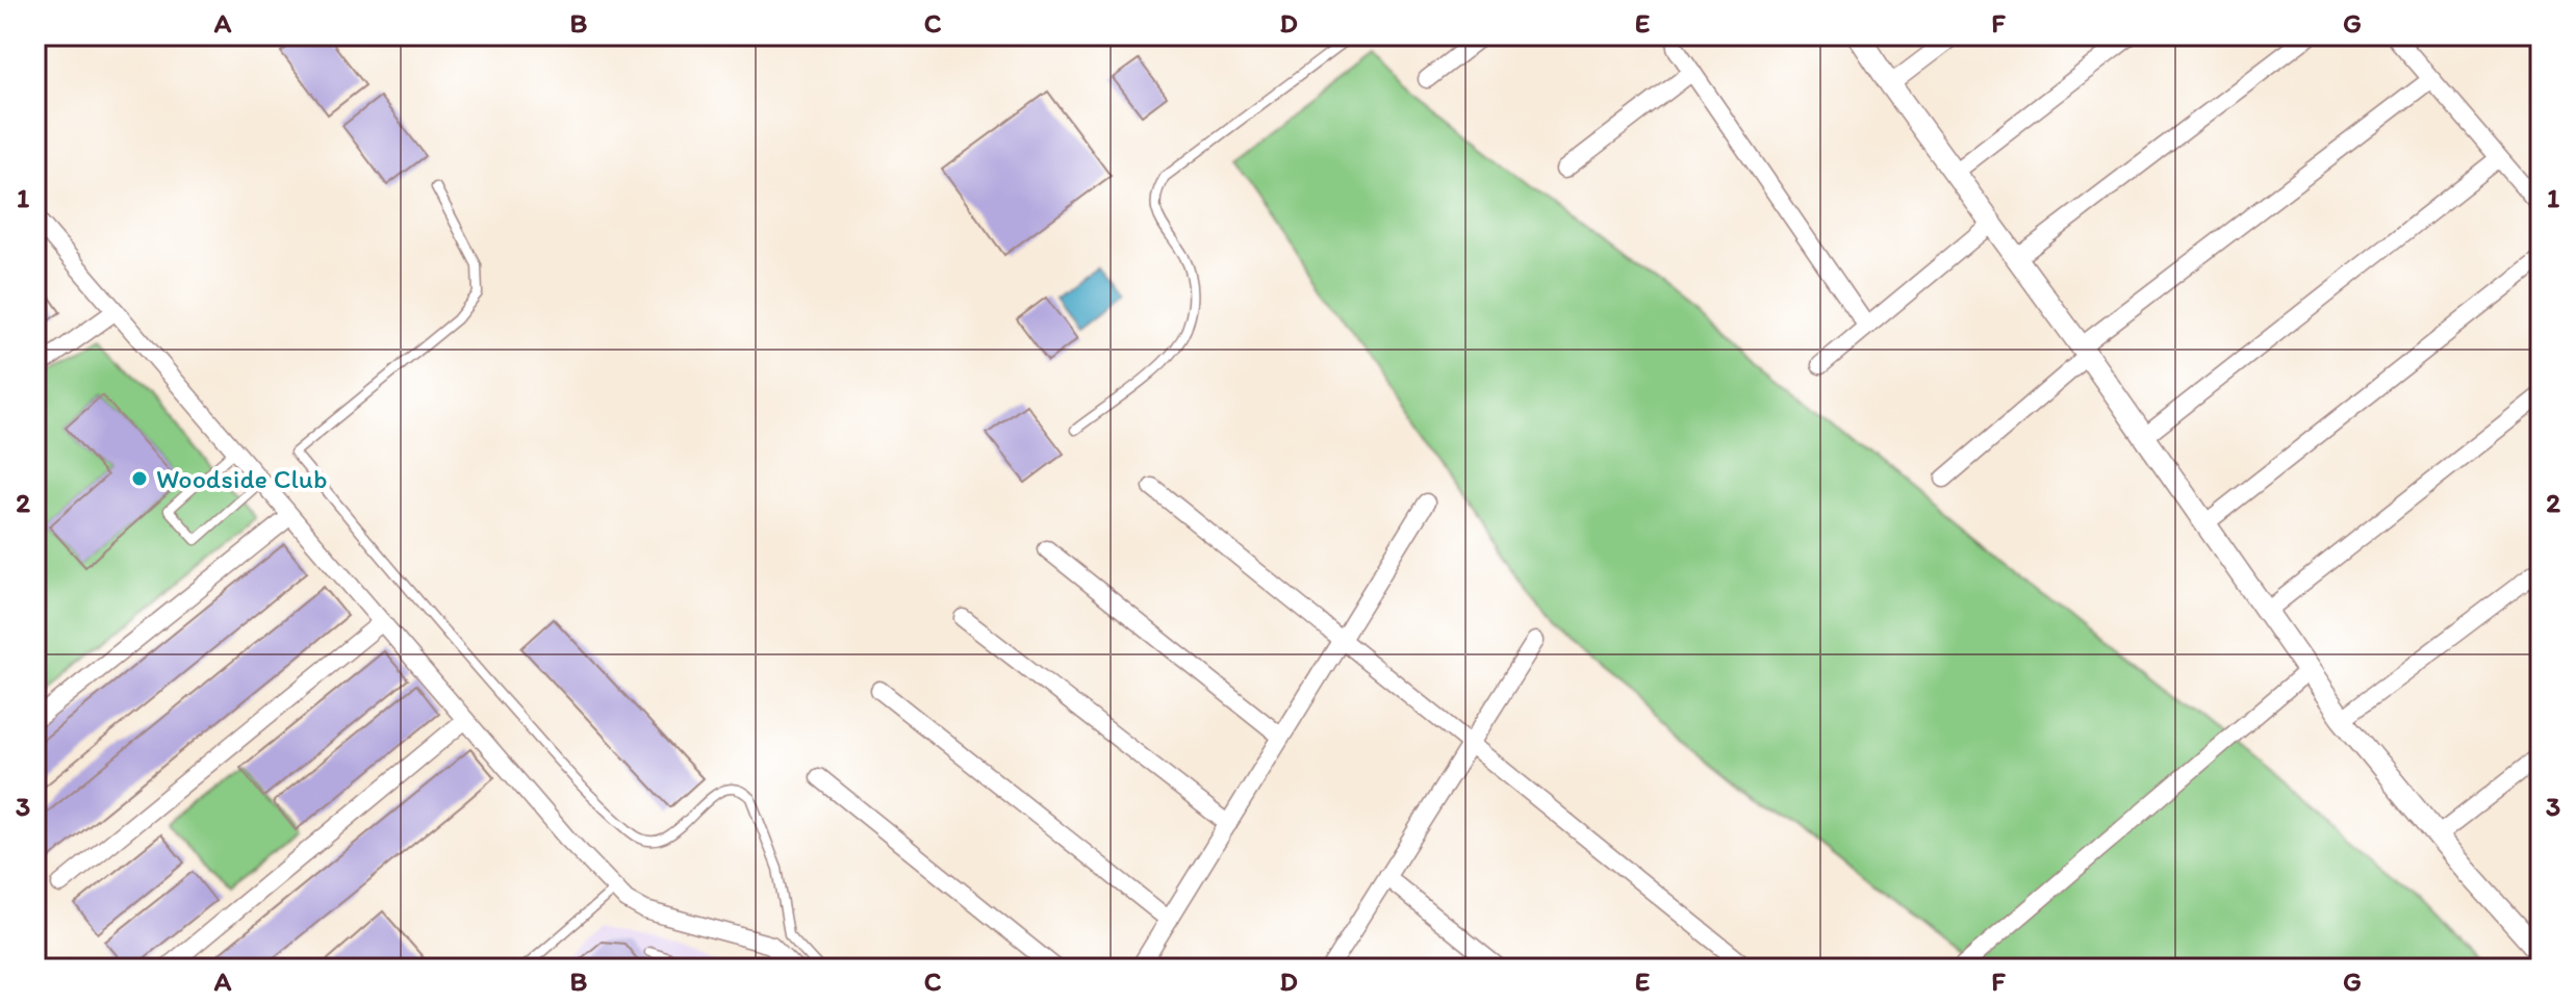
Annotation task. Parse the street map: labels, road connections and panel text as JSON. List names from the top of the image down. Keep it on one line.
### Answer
{"places":["Woodside Club"],"grid":{"columns":["A","B","C","D","E","F","G"],"rows":["1","2","3"]}}
